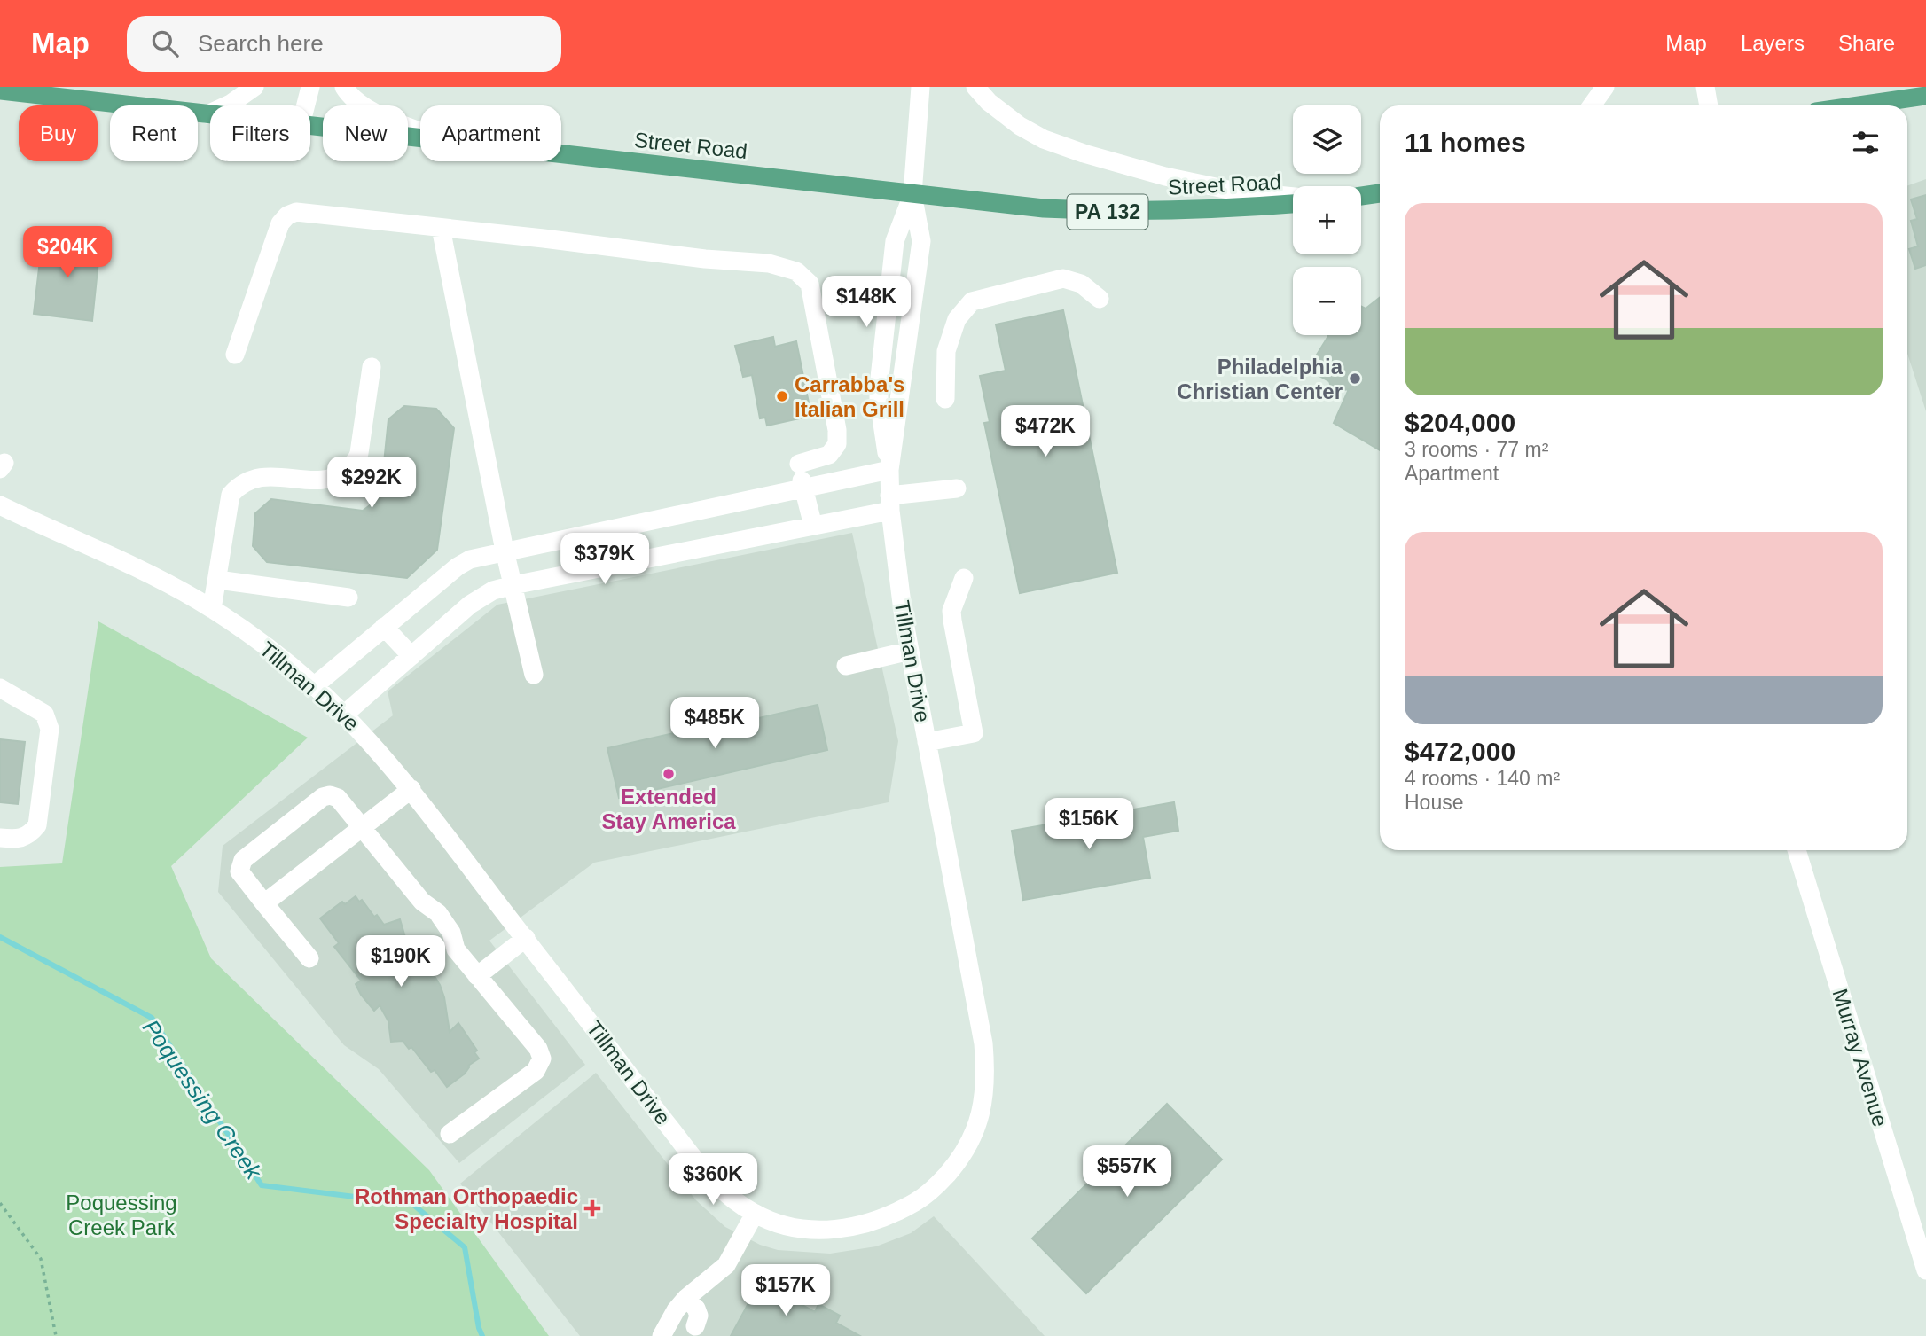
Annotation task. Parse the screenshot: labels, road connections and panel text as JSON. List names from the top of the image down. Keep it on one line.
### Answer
{"streets":{"main road":["Street Road","PA 132"],"street":["Tillman Drive","Murray Avenue"]},"crossings":[["Street Road","Tillman Drive"]],"water":["Poquessing Creek"],"parks":["Poquessing Creek Park"],"places":{"other":["Philadelphia Christian Center","Carrabba's Italian Grill","Extended Stay America"],"health":["Rothman Orthopaedic Specialty Hospital"]},"page":{"header":"Map","search":"Search here","nav":["Map","Layers","Share"],"map_buttons":["+","−"],"chip":["Buy","Rent","Filters","New","Apartment"],"heading":"11 homes","list":[{"name":"$204,000","note":"3 rooms · 77 m² · Apartment"},{"name":"$472,000","note":"4 rooms · 140 m² · House"}],"price":["$204K","$148K","$472K","$292K","$379K","$485K","$156K","$190K","$557K","$360K","$157K"]}}
